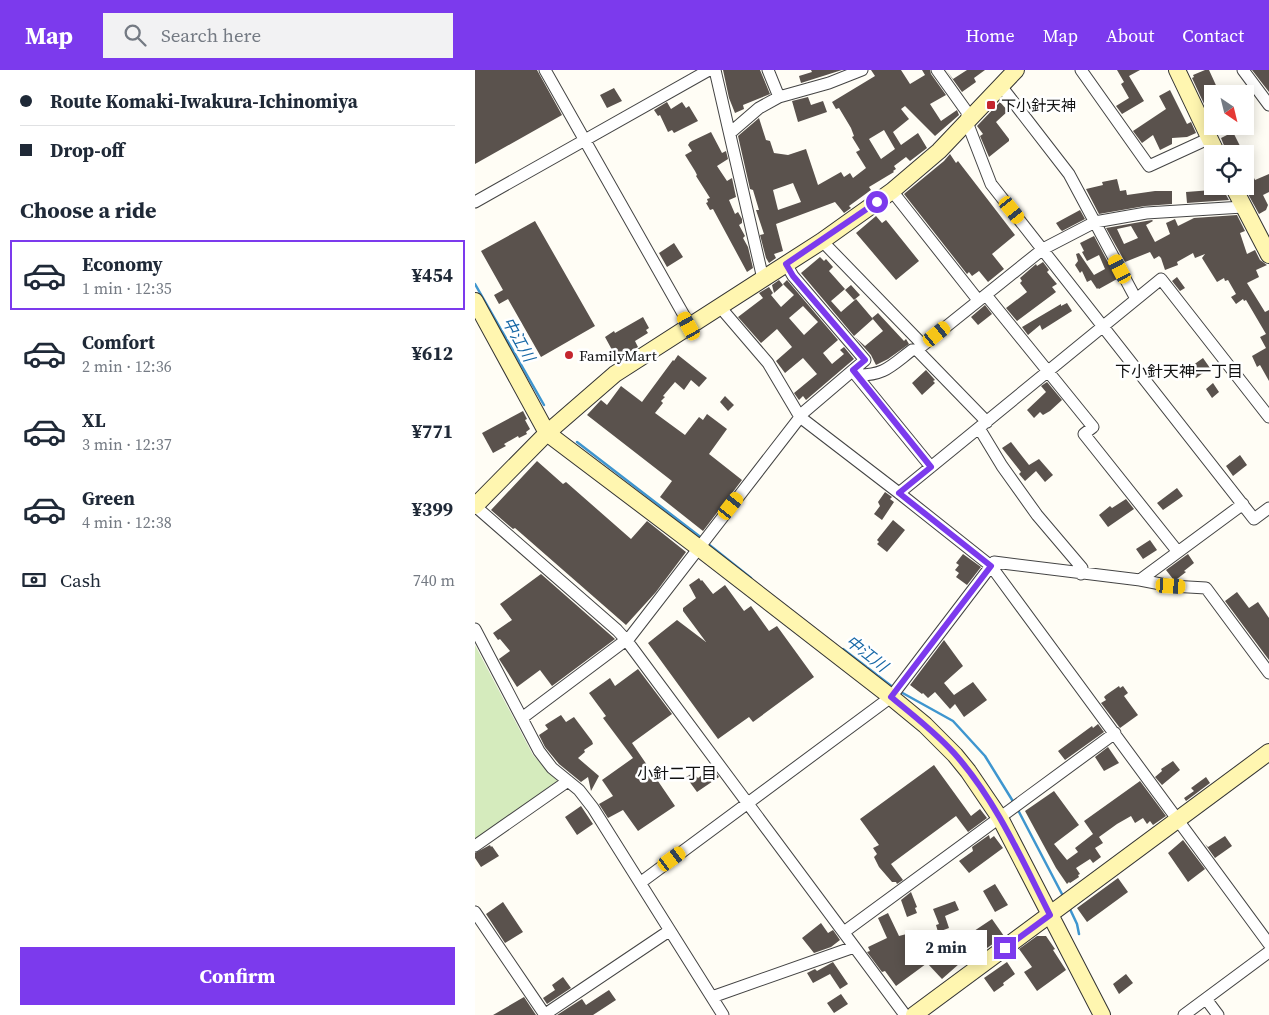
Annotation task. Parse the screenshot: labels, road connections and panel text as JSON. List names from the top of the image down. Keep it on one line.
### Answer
{"districts":["下小針天神一丁目","小針二丁目"],"water":["中江川"],"places":{"transit":["下小針天神"],"other":["FamilyMart"]},"north":"bottom right","page":{"header":"Map","search":"Search here","nav":["Home","Map","About","Contact"],"banner":["Route Komaki-Iwakura-Ichinomiya","Drop-off"],"heading":"Choose a ride","list":[{"name":"Economy","note":"1 min · 12:35","value":"¥454"},{"name":"Comfort","note":"2 min · 12:36","value":"¥612"},{"name":"XL","note":"3 min · 12:37","value":"¥771"},{"name":"Green","note":"4 min · 12:38","value":"¥399"}],"pay":["Cash","740 m"],"bubble":"2 min","buttons":"Confirm"}}
